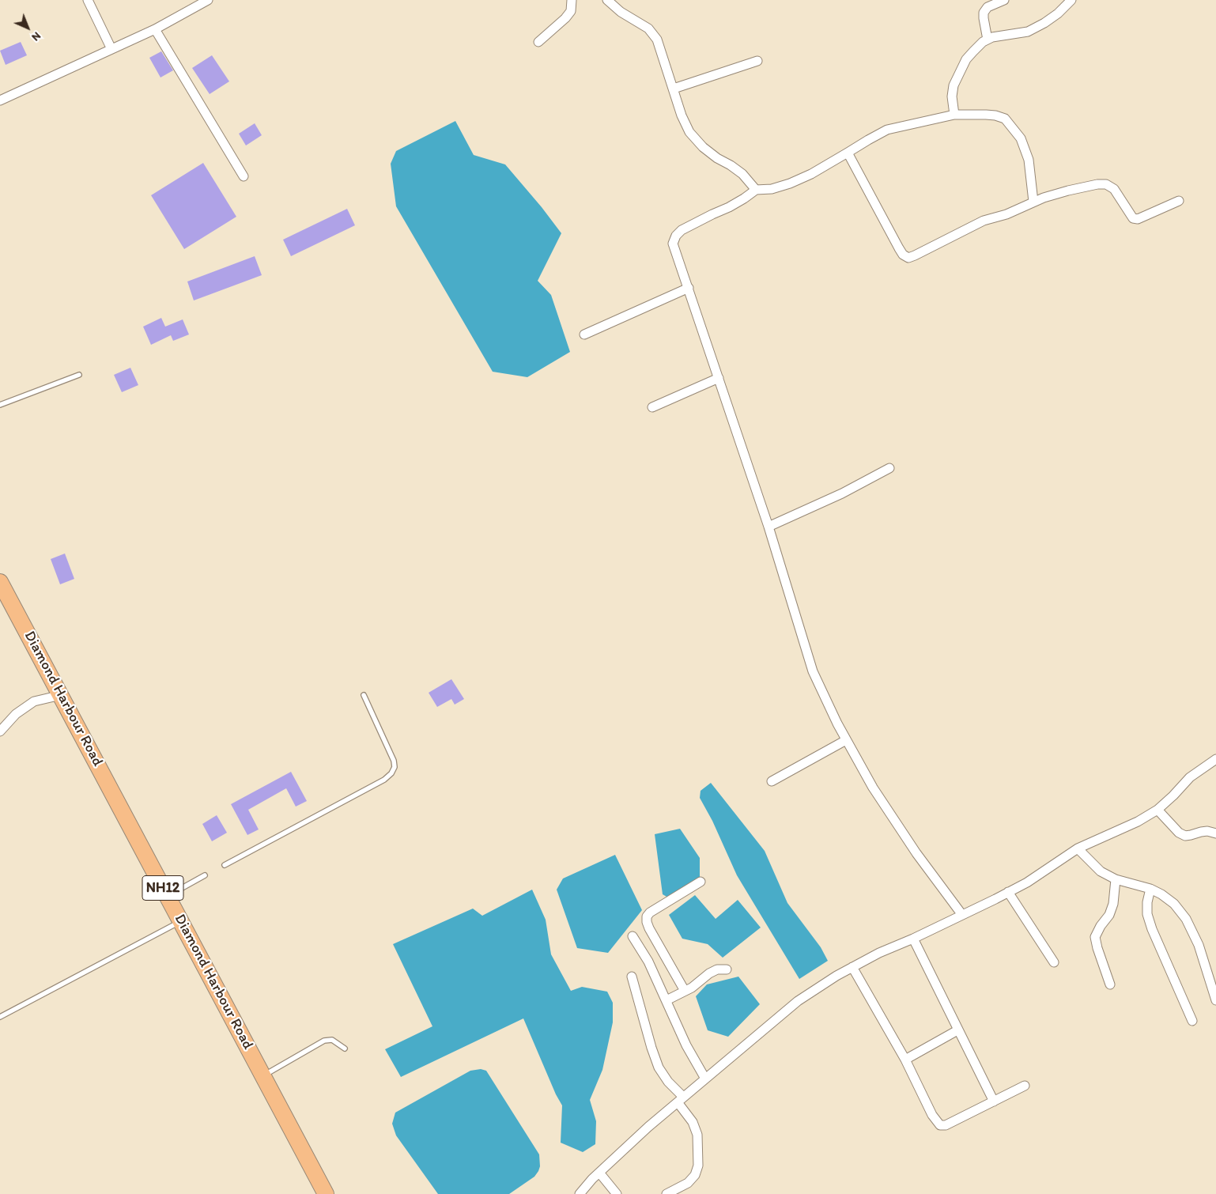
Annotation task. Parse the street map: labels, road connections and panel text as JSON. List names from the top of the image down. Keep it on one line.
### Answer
{"streets":{"highway":["Diamond Harbour Road","NH12"]},"north":"bottom right"}
